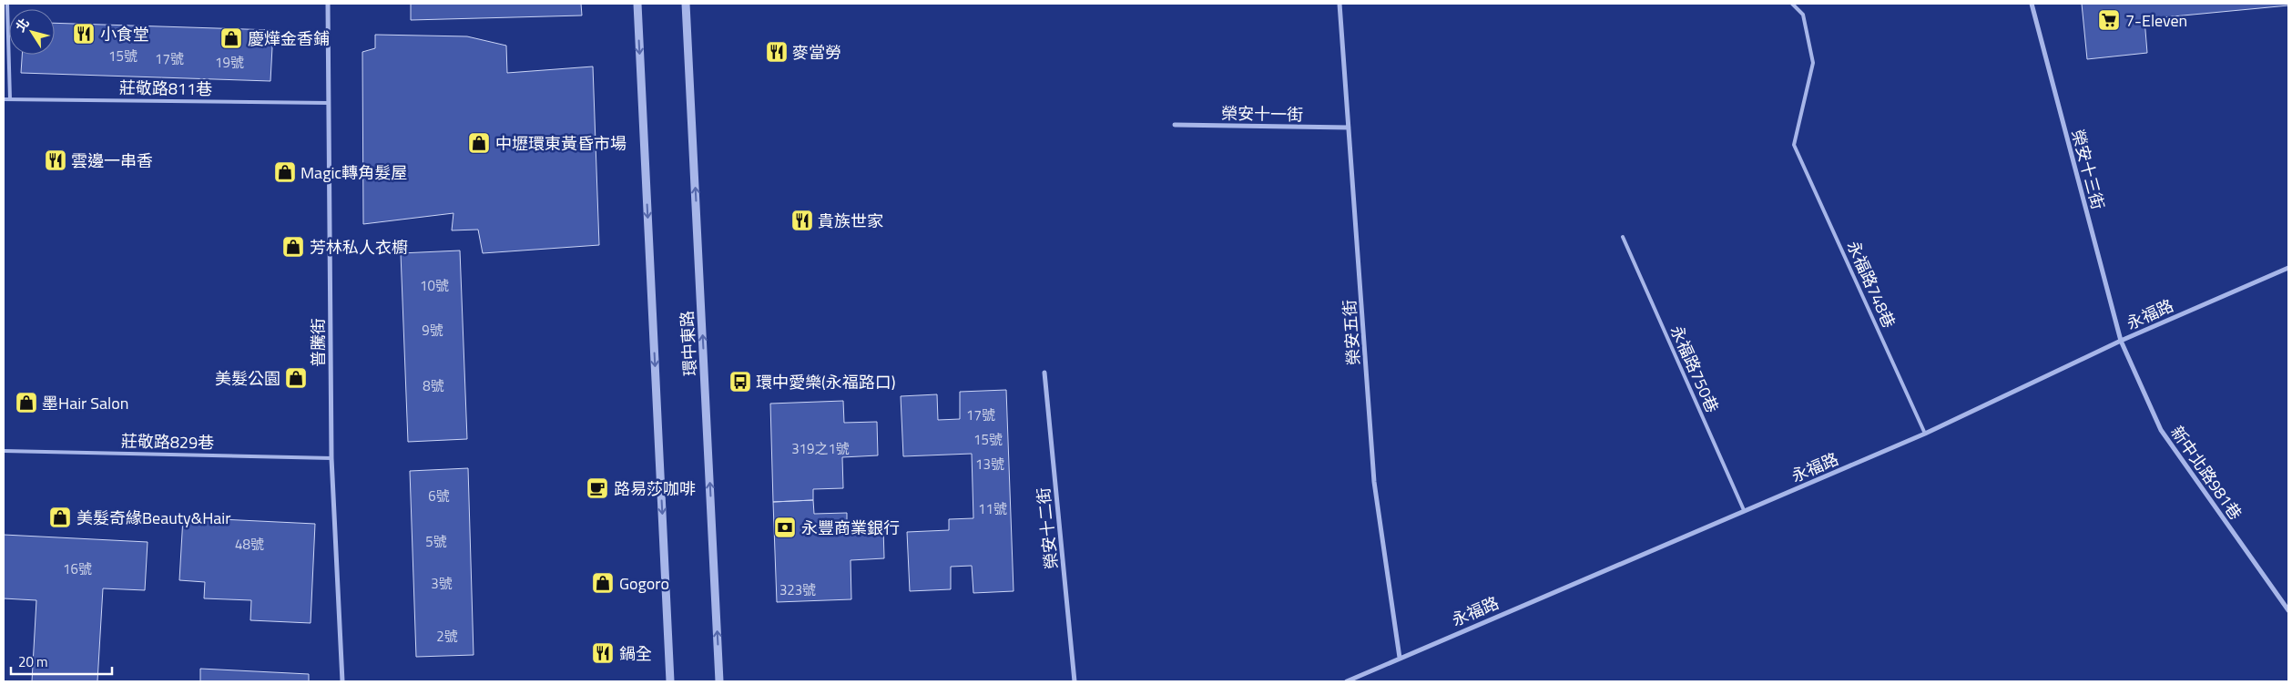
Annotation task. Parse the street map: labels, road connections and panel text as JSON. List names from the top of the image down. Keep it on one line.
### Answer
{"streets":{"street":["榮安十一街","榮安十三街","永福路","榮安五街","普騰街","環中東路","新中北路981巷","榮安十二街"],"lane":["莊敬路811巷","永福路748巷","永福路750巷","莊敬路829巷"]},"crossings":[["莊敬路811巷","普騰街"],["榮安十一街","榮安五街"],["榮安十三街","永福路"],["榮安十三街","新中北路981巷"],["永福路748巷","永福路"],["永福路","榮安五街"],["永福路","永福路750巷"],["永福路","新中北路981巷"],["普騰街","莊敬路829巷"]],"places":{"supermarket":["7-Eleven"],"restaurant":["小食堂","麥當勞","雲邊一串香","貴族世家","鍋全"],"shop":["慶燁金香鋪","中壢環東黃昏市場","Magic轉角髮屋","芳林私人衣櫥","美髮公園","墨Hair Salon","美髮奇緣Beauty&Hair","Gogoro"],"bus stop":["環中愛樂(永福路口)"],"cafe":["路易莎咖啡"],"bank":["永豐商業銀行"]},"house_numbers":["15號","17號","19號","10號","9號","8號","17號","15號","319之1號","13號","6號","11號","5號","48號","16號","3號","323號","2號"],"scale_bar":"20 m","north":"top left"}
